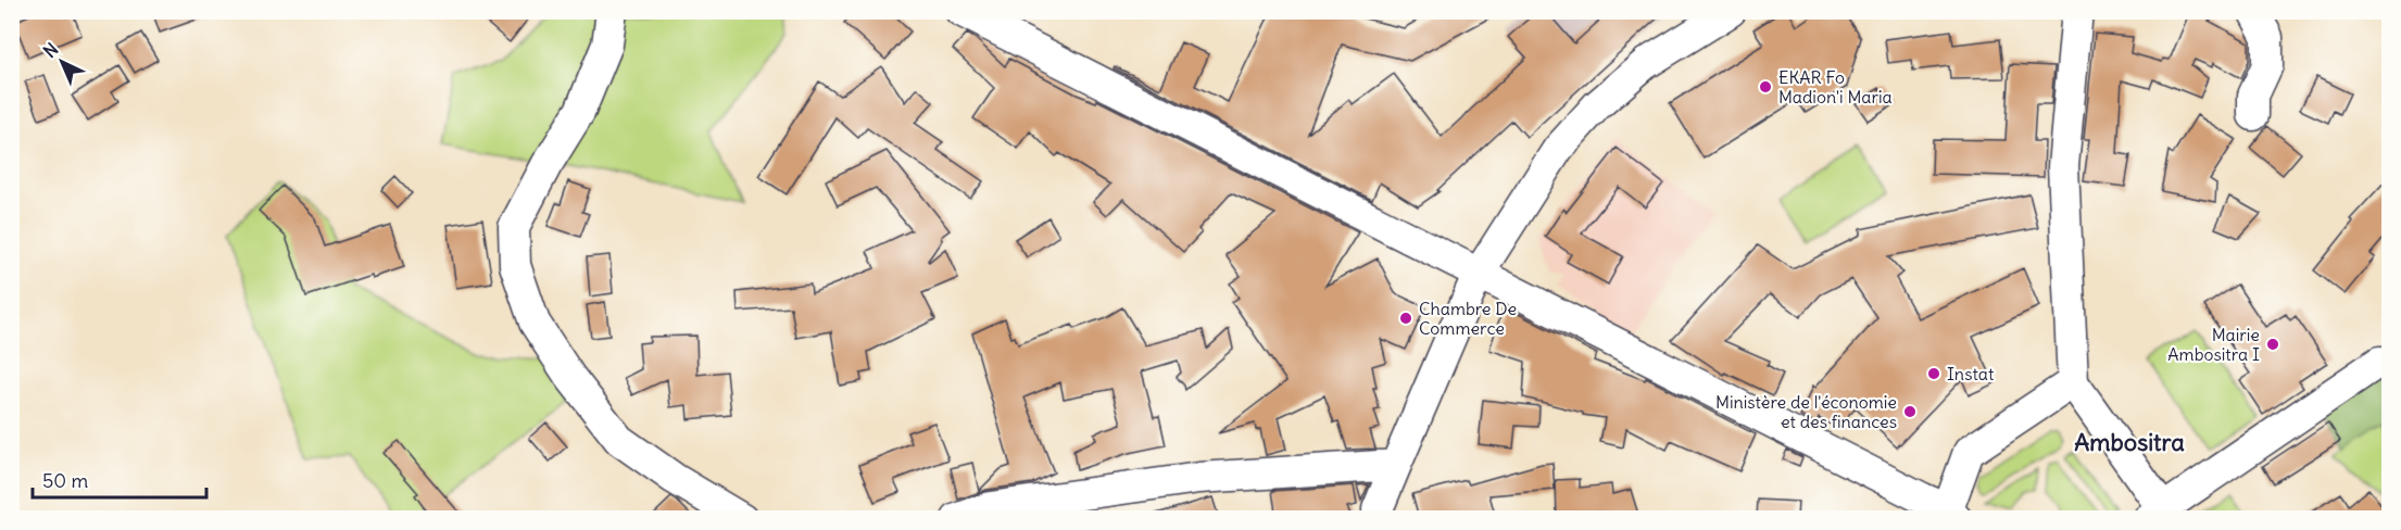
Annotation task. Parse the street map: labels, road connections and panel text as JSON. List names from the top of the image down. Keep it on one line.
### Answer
{"districts":["Ambositra"],"places":["EKAR Fo Madion'i Maria","Chambre De Commerce","Mairie Ambositra I","Instat","Ministère de l'économie et des finances"],"scale_bar":"50 m","north":"top left"}
